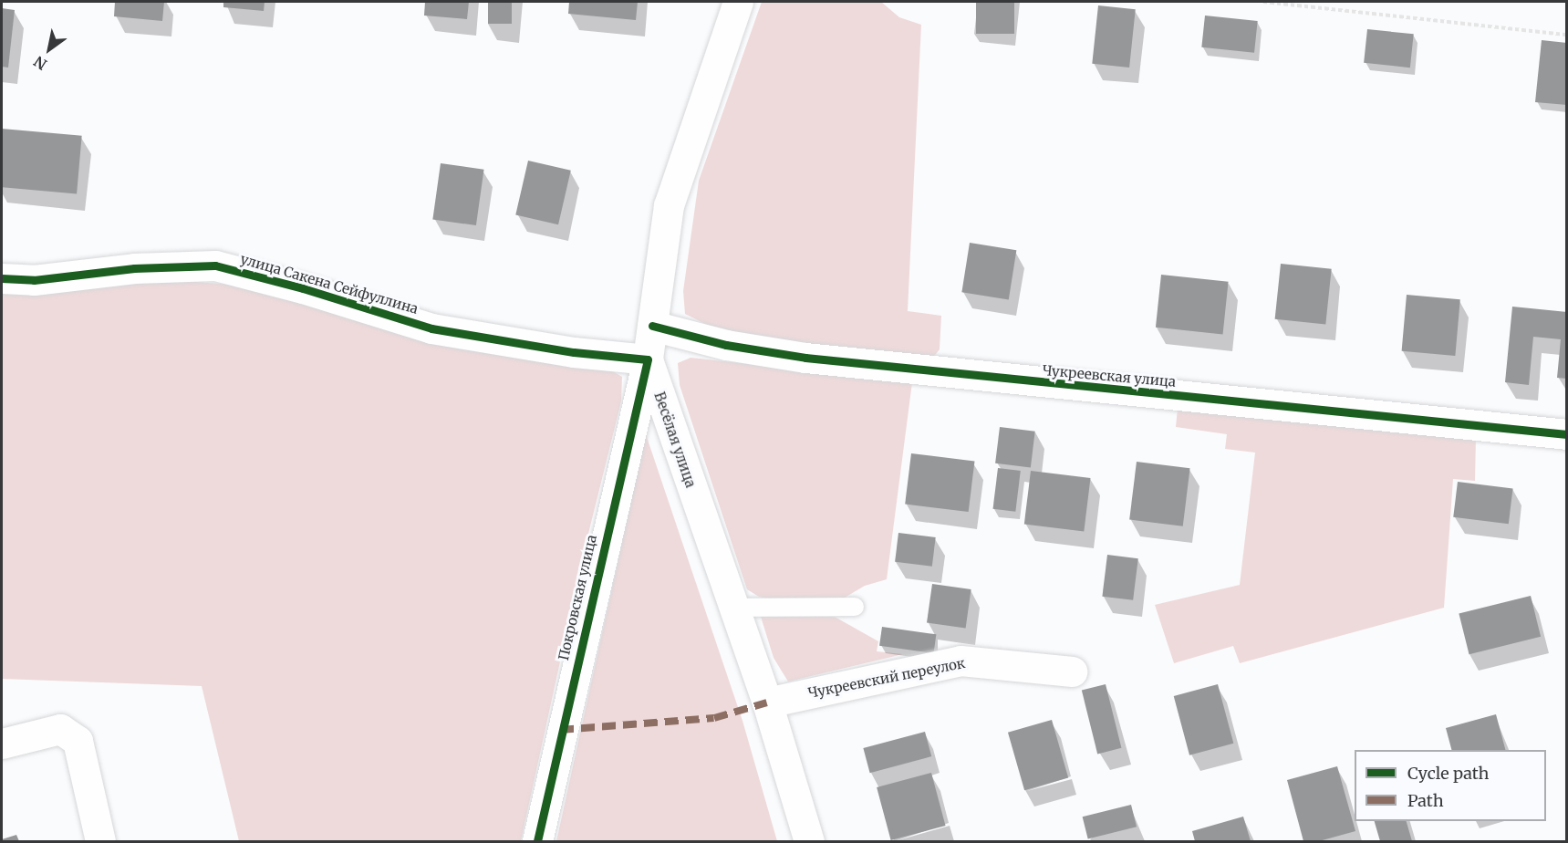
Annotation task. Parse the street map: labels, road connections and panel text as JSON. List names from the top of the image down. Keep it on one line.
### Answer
{"streets":{"street":["улица Сакена Сейфуллина","Чукреевская улица","Весёлая улица","Покровская улица","Чукреевский переулок"]},"crossings":[["улица Сакена Сейфуллина","Весёлая улица"],["улица Сакена Сейфуллина","Покровская улица"],["Чукреевская улица","Весёлая улица"],["Весёлая улица","Покровская улица"],["Весёлая улица","Чукреевский переулок"]],"legend":["Cycle path","Path"],"north":"bottom left"}
